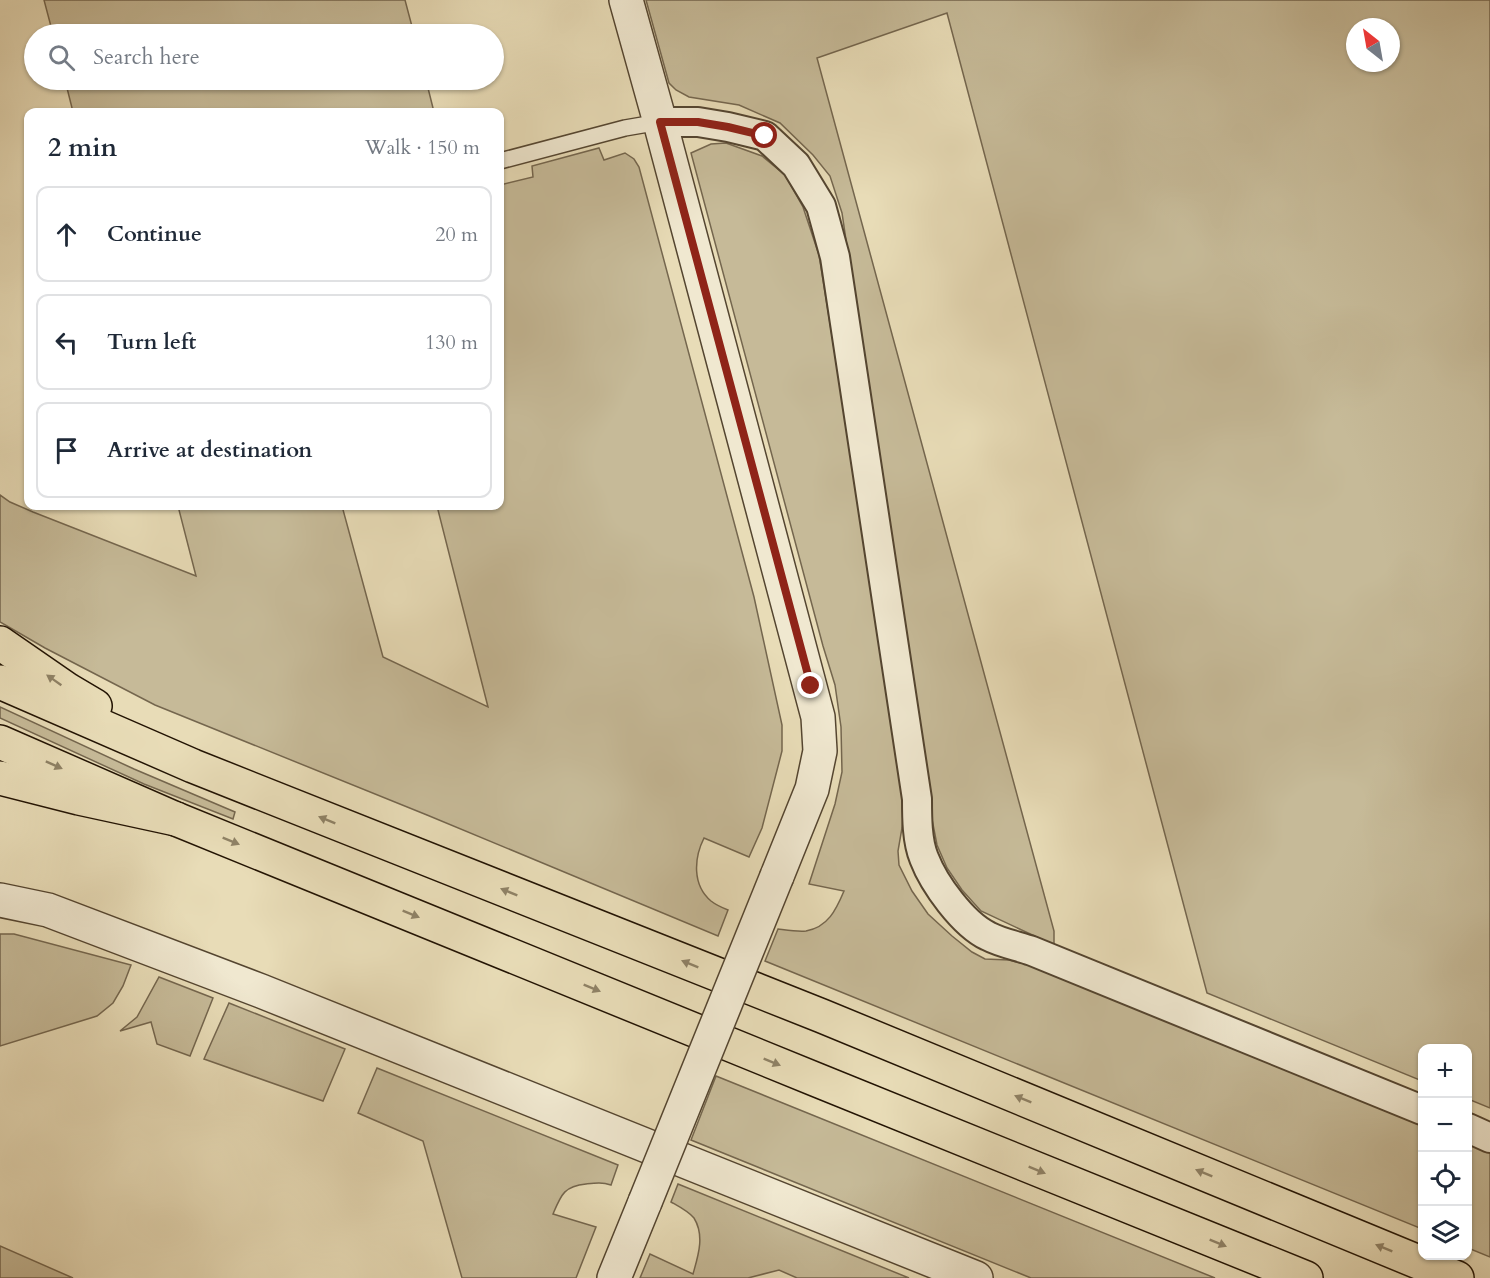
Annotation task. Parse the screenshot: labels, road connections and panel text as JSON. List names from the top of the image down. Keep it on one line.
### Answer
{"north":"top left","page":{"search":"Search here","heading":["2 min","Walk · 150 m"],"list":[["Continue","20 m"],["Turn left","130 m"],"Arrive at destination"],"map_buttons":["+","−"]}}
